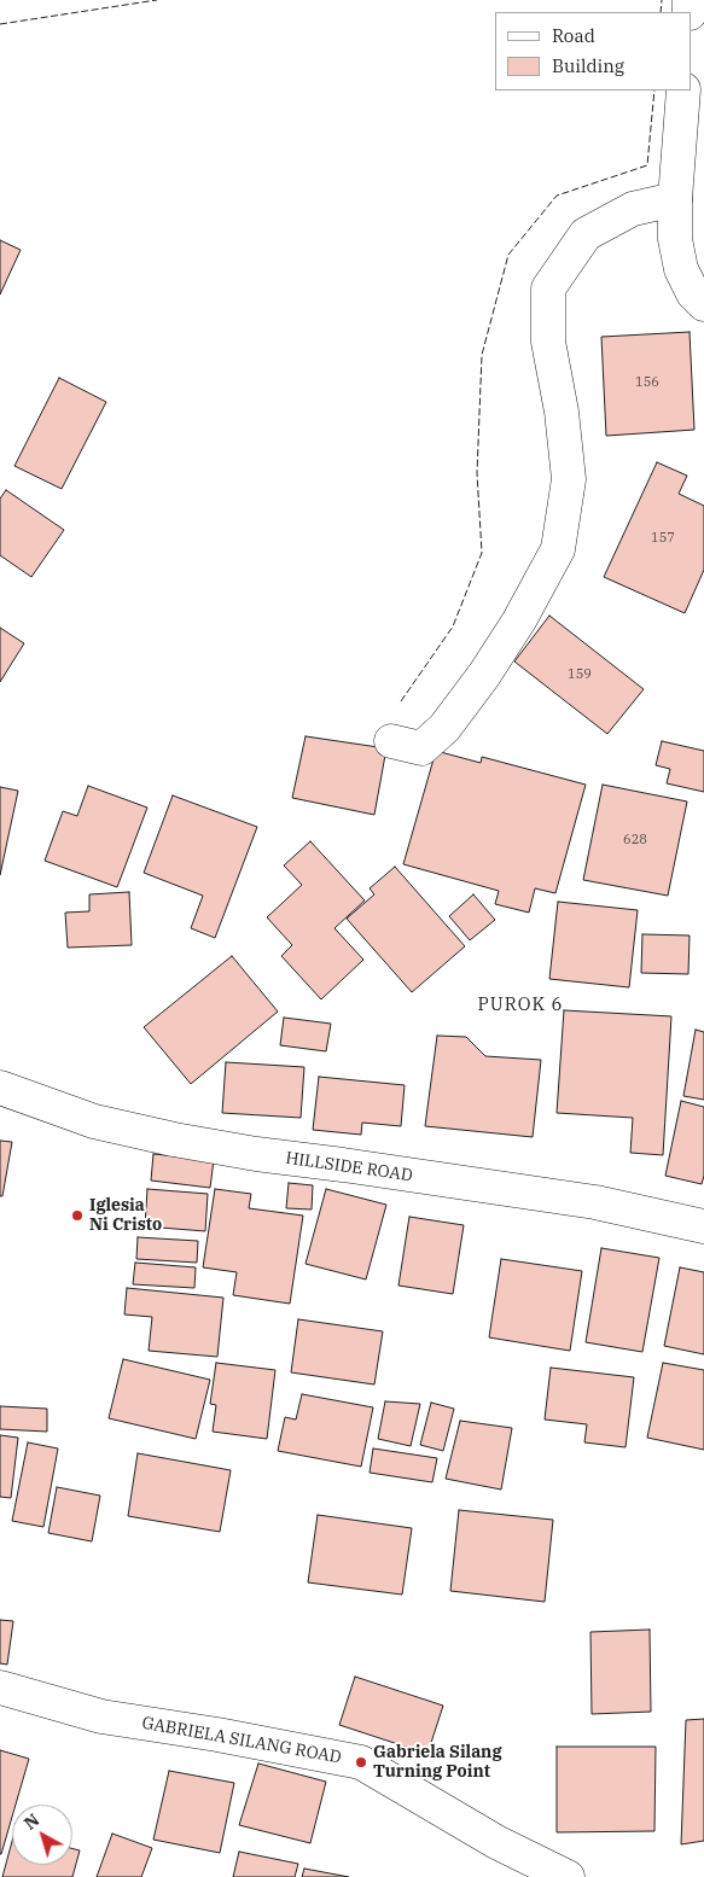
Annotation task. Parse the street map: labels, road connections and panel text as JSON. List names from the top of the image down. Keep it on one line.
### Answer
{"streets":{"street":["HILLSIDE ROAD","GABRIELA SILANG ROAD"]},"districts":["PUROK 6"],"places":["Iglesia Ni Cristo","Gabriela Silang Turning Point"],"house_numbers":["156","157","159","628"],"legend":["Road","Building"],"north":"top left"}
